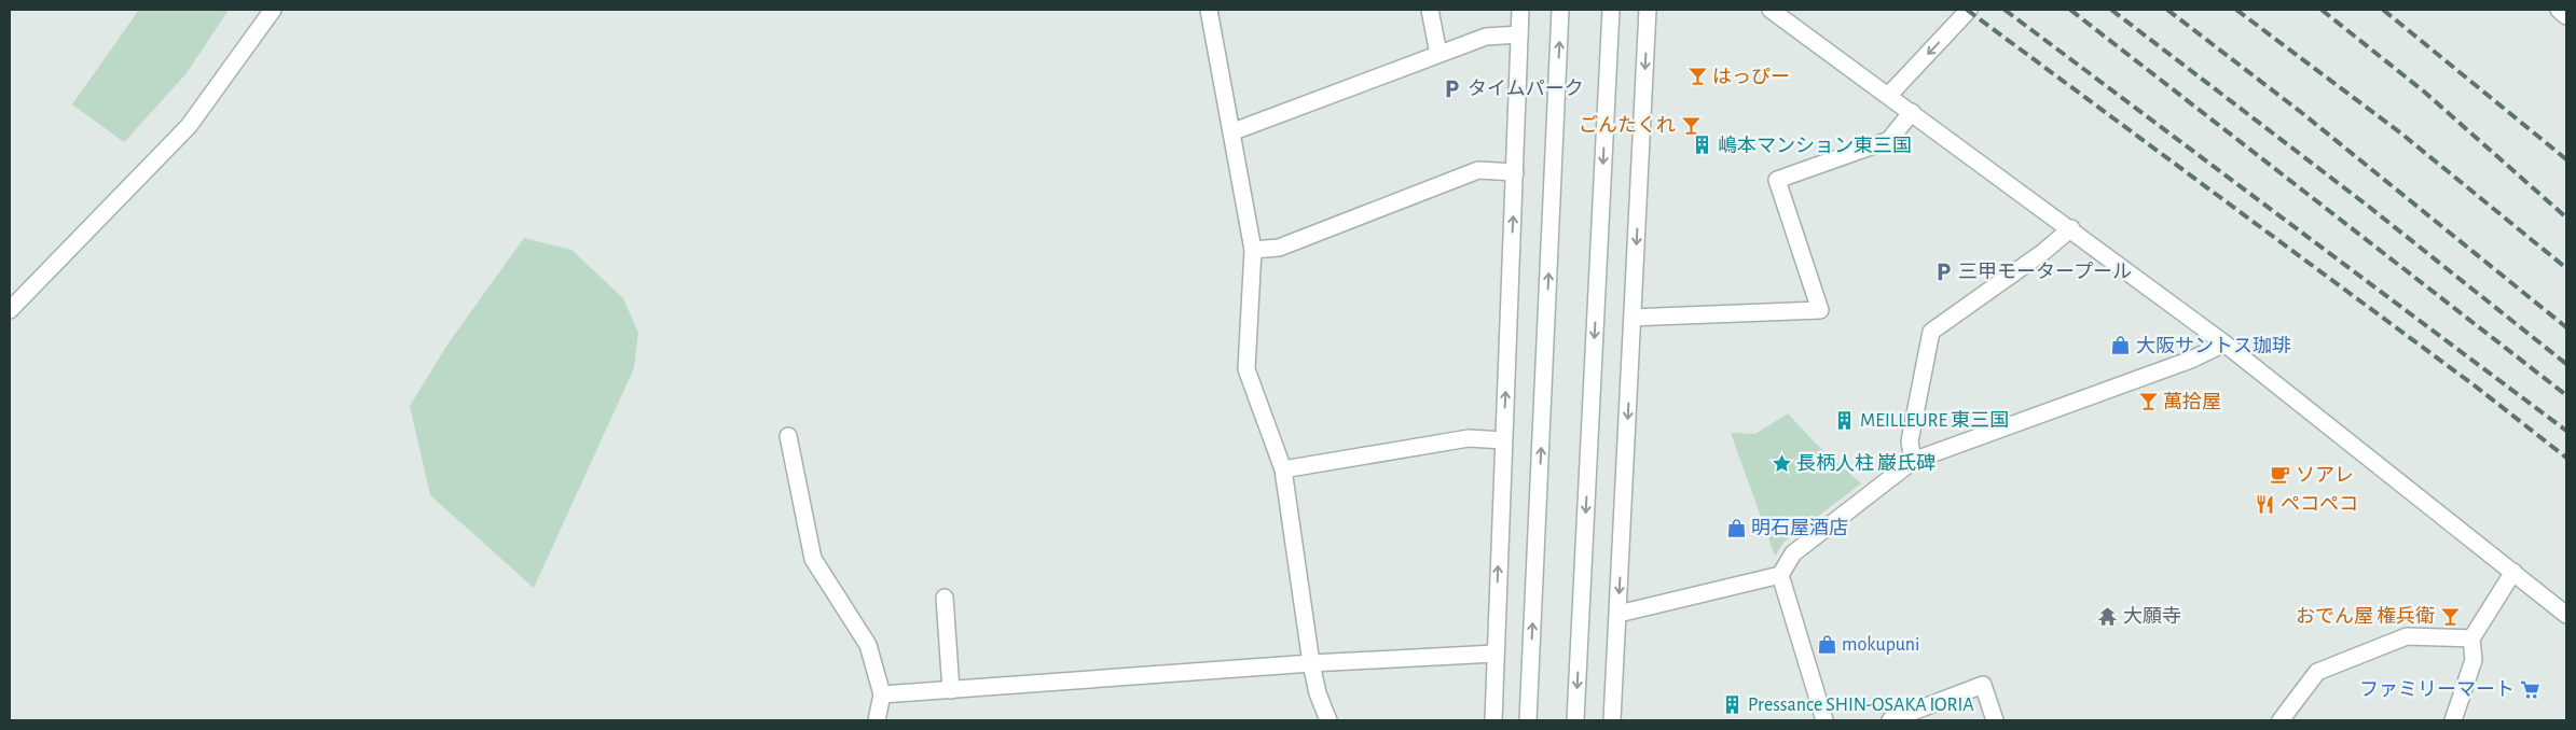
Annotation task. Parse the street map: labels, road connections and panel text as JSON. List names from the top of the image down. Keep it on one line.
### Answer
{"places":{"bar":["はっぴー","ごんたくれ","萬拾屋","おでん屋 権兵衛"],"parking":["タイムパーク","三甲モータープール"],"building":["嶋本マンション東三国","MEILLEURE 東三国","Pressance SHIN-OSAKA IORIA"],"shop":["大阪サントス珈琲","明石屋酒店","mokupuni"],"place":["長柄人柱 巌氏碑"],"cafe":["ソアレ"],"restaurant":["ペコペコ"],"temple":["大願寺"],"supermarket":["ファミリーマート"]}}
